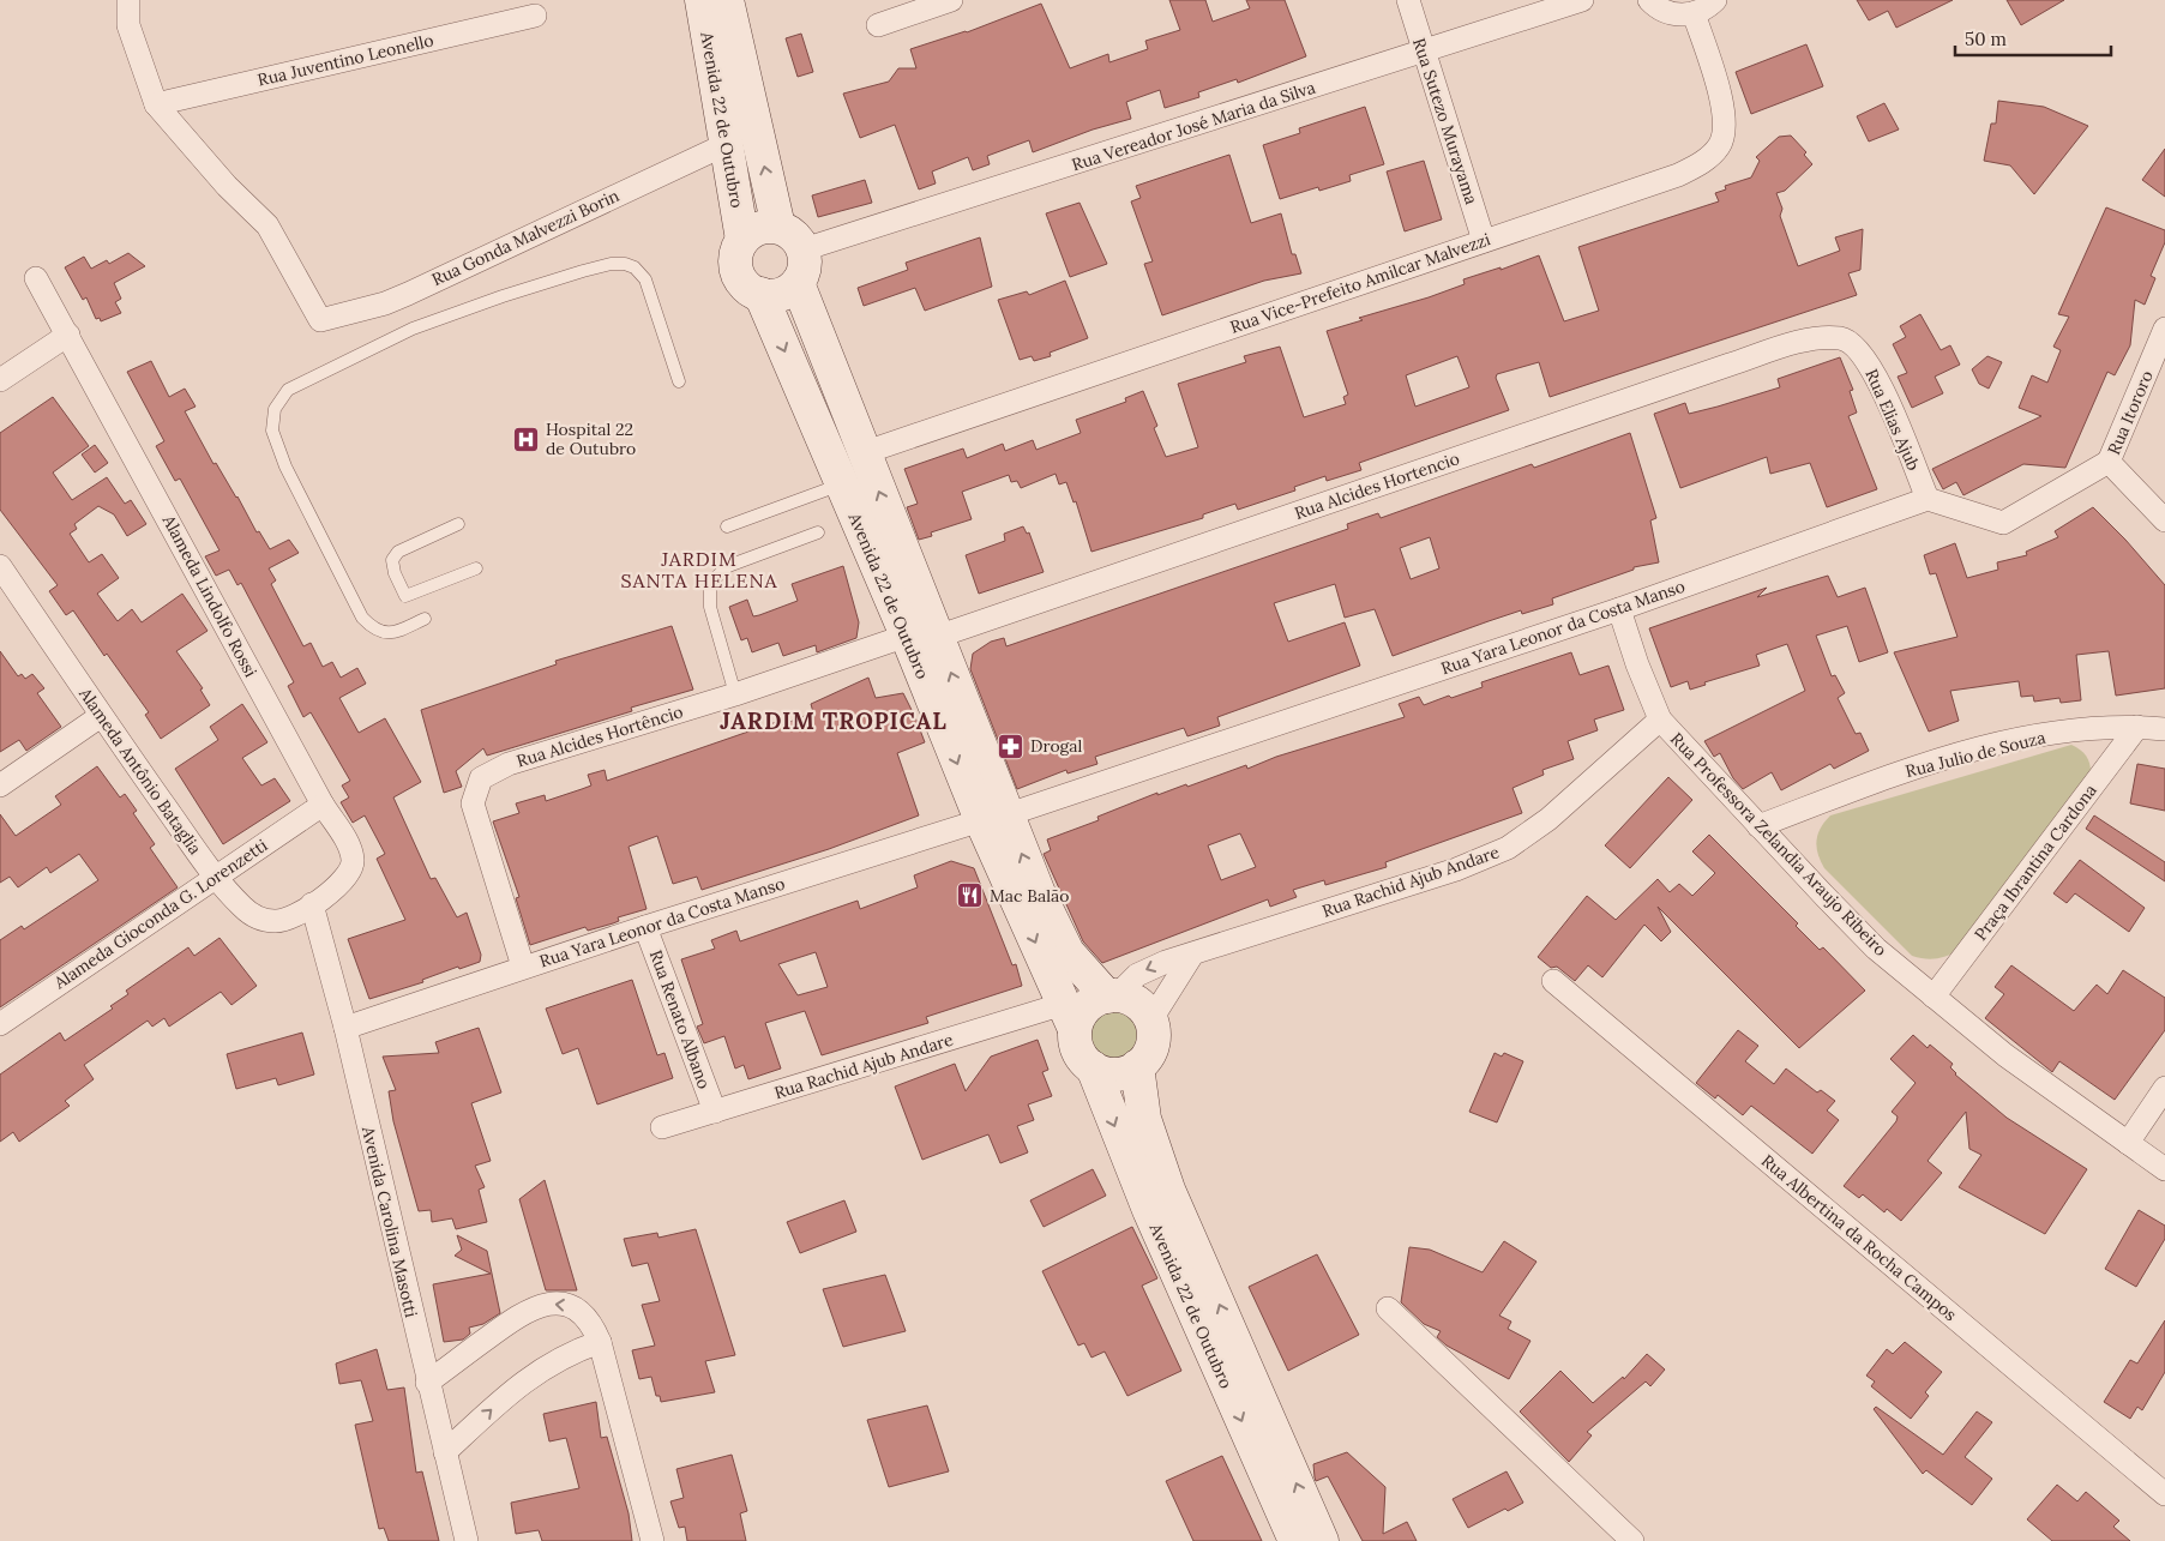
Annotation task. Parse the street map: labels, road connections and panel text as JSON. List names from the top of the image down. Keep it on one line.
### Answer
{"streets":{"street":["Rua Juventino Leonello","Avenida 22 de Outubro","Rua Sutezo Murayama","Rua Vereador José Maria da Silva","Rua Gonda Malvezzi Borin","Rua Vice-Prefeito Amilcar Malvezzi","Rua Itororo","Rua Elias Ajub","Rua Alcides Hortencio","Alameda Lindolfo Rossi","Rua Yara Leonor da Costa Manso","Rua Alcides Hortêncio","Rua Julio de Souza","Alameda Antônio Bataglia","Rua Professora Zelandia Araujo Ribeiro","Praça Ibrantina Cardona","Rua Rachid Ajub Andare","Alameda Gioconda G. Lorenzetti","Rua Renato Albano","Avenida Carolina Masotti","Rua Albertina da Rocha Campos"]},"crossings":[["Rua Juventino Leonello","Rua Gonda Malvezzi Borin"],["Avenida 22 de Outubro","Rua Vereador José Maria da Silva"],["Avenida 22 de Outubro","Rua Gonda Malvezzi Borin"],["Avenida 22 de Outubro","Rua Vice-Prefeito Amilcar Malvezzi"],["Avenida 22 de Outubro","Rua Alcides Hortencio"],["Avenida 22 de Outubro","Rua Yara Leonor da Costa Manso"],["Avenida 22 de Outubro","Rua Alcides Hortêncio"],["Avenida 22 de Outubro","Rua Rachid Ajub Andare"],["Rua Sutezo Murayama","Rua Vereador José Maria da Silva"],["Rua Sutezo Murayama","Rua Vice-Prefeito Amilcar Malvezzi"],["Rua Elias Ajub","Rua Alcides Hortencio"],["Rua Elias Ajub","Rua Yara Leonor da Costa Manso"],["Rua Alcides Hortencio","Rua Alcides Hortêncio"],["Alameda Lindolfo Rossi","Alameda Antônio Bataglia"],["Alameda Lindolfo Rossi","Alameda Gioconda G. Lorenzetti"],["Alameda Lindolfo Rossi","Avenida Carolina Masotti"],["Rua Yara Leonor da Costa Manso","Rua Alcides Hortêncio"],["Rua Yara Leonor da Costa Manso","Rua Professora Zelandia Araujo Ribeiro"],["Rua Yara Leonor da Costa Manso","Rua Renato Albano"],["Rua Yara Leonor da Costa Manso","Avenida Carolina Masotti"],["Rua Julio de Souza","Rua Professora Zelandia Araujo Ribeiro"],["Rua Julio de Souza","Praça Ibrantina Cardona"],["Alameda Antônio Bataglia","Alameda Gioconda G. Lorenzetti"],["Alameda Antônio Bataglia","Avenida Carolina Masotti"],["Rua Professora Zelandia Araujo Ribeiro","Praça Ibrantina Cardona"],["Rua Professora Zelandia Araujo Ribeiro","Rua Rachid Ajub Andare"],["Rua Rachid Ajub Andare","Rua Renato Albano"]],"districts":["JARDIM SANTA HELENA","JARDIM TROPICAL"],"places":{"hospital":["Hospital 22 de Outubro"],"pharmacy":["Drogal"],"restaurant":["Mac Balão"]},"scale_bar":"50 m"}
